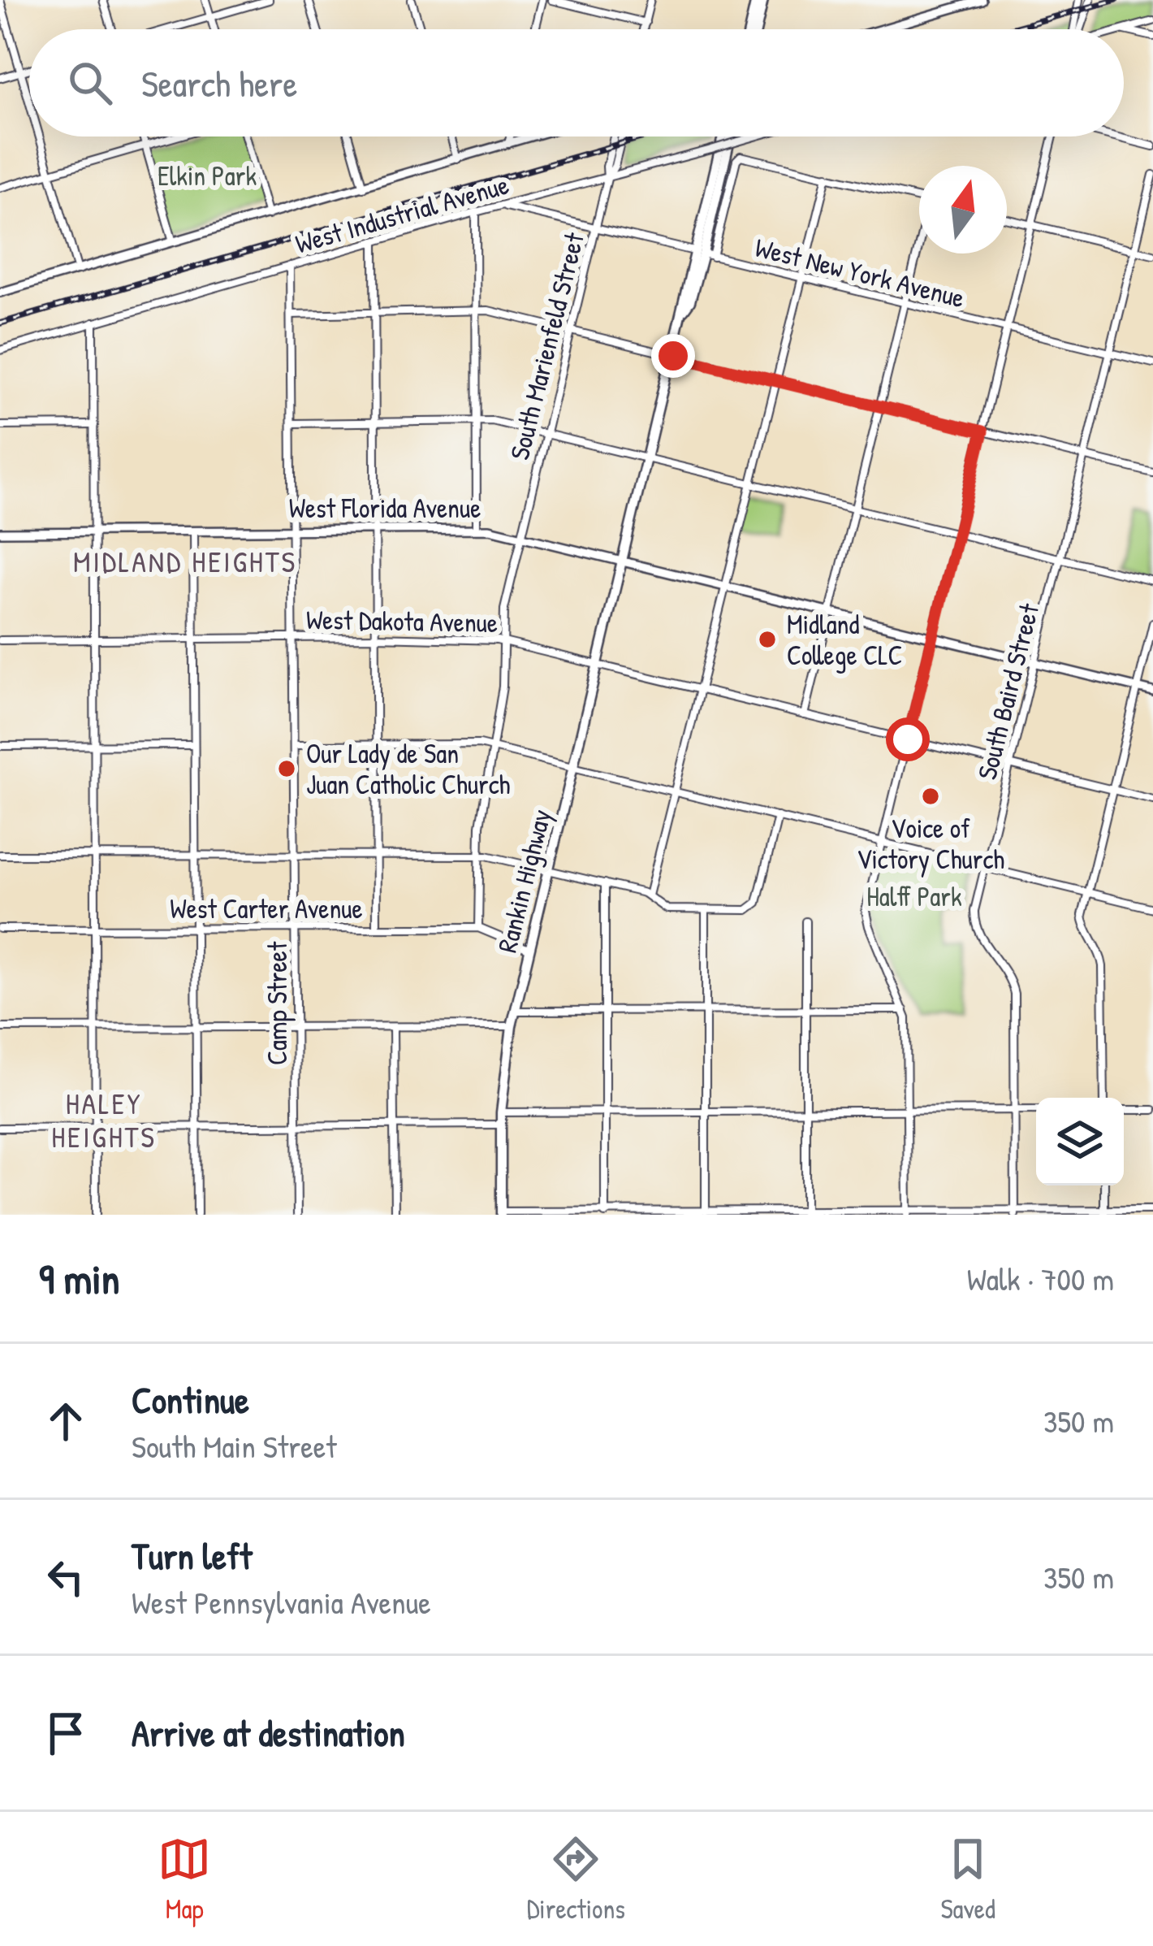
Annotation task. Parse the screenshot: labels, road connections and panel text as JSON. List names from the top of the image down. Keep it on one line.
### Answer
{"streets":{"highway":["Rankin Highway"],"main road":["West Florida Avenue"],"street":["West Industrial Avenue","West New York Avenue","South Marienfeld Street","West Dakota Avenue","South Baird Street","West Carter Avenue","Camp Street"]},"crossings":[["West Industrial Avenue","West New York Avenue"],["West Industrial Avenue","South Marienfeld Street"],["West Industrial Avenue","Camp Street"],["West New York Avenue","South Marienfeld Street"],["West New York Avenue","South Baird Street"],["West New York Avenue","Rankin Highway"],["South Marienfeld Street","West Florida Avenue"],["South Marienfeld Street","West Dakota Avenue"],["South Marienfeld Street","West Carter Avenue"],["West Florida Avenue","South Baird Street"],["West Florida Avenue","Rankin Highway"],["West Florida Avenue","Camp Street"],["West Dakota Avenue","South Baird Street"],["West Dakota Avenue","Rankin Highway"],["West Dakota Avenue","Camp Street"],["Rankin Highway","West Carter Avenue"],["West Carter Avenue","Camp Street"]],"districts":["MIDLAND HEIGHTS","HALEY HEIGHTS"],"parks":["Elkin Park","Halff Park"],"places":["Midland College CLC","Our Lady de San Juan Catholic Church","Voice of Victory Church"],"north":"top","page":{"search":"Search here","heading":["9 min","Walk · 700 m"],"list":[["Continue","South Main Street","350 m"],["Turn left","West Pennsylvania Avenue","350 m"],"Arrive at destination"],"nav":["Map","Directions","Saved"]}}
